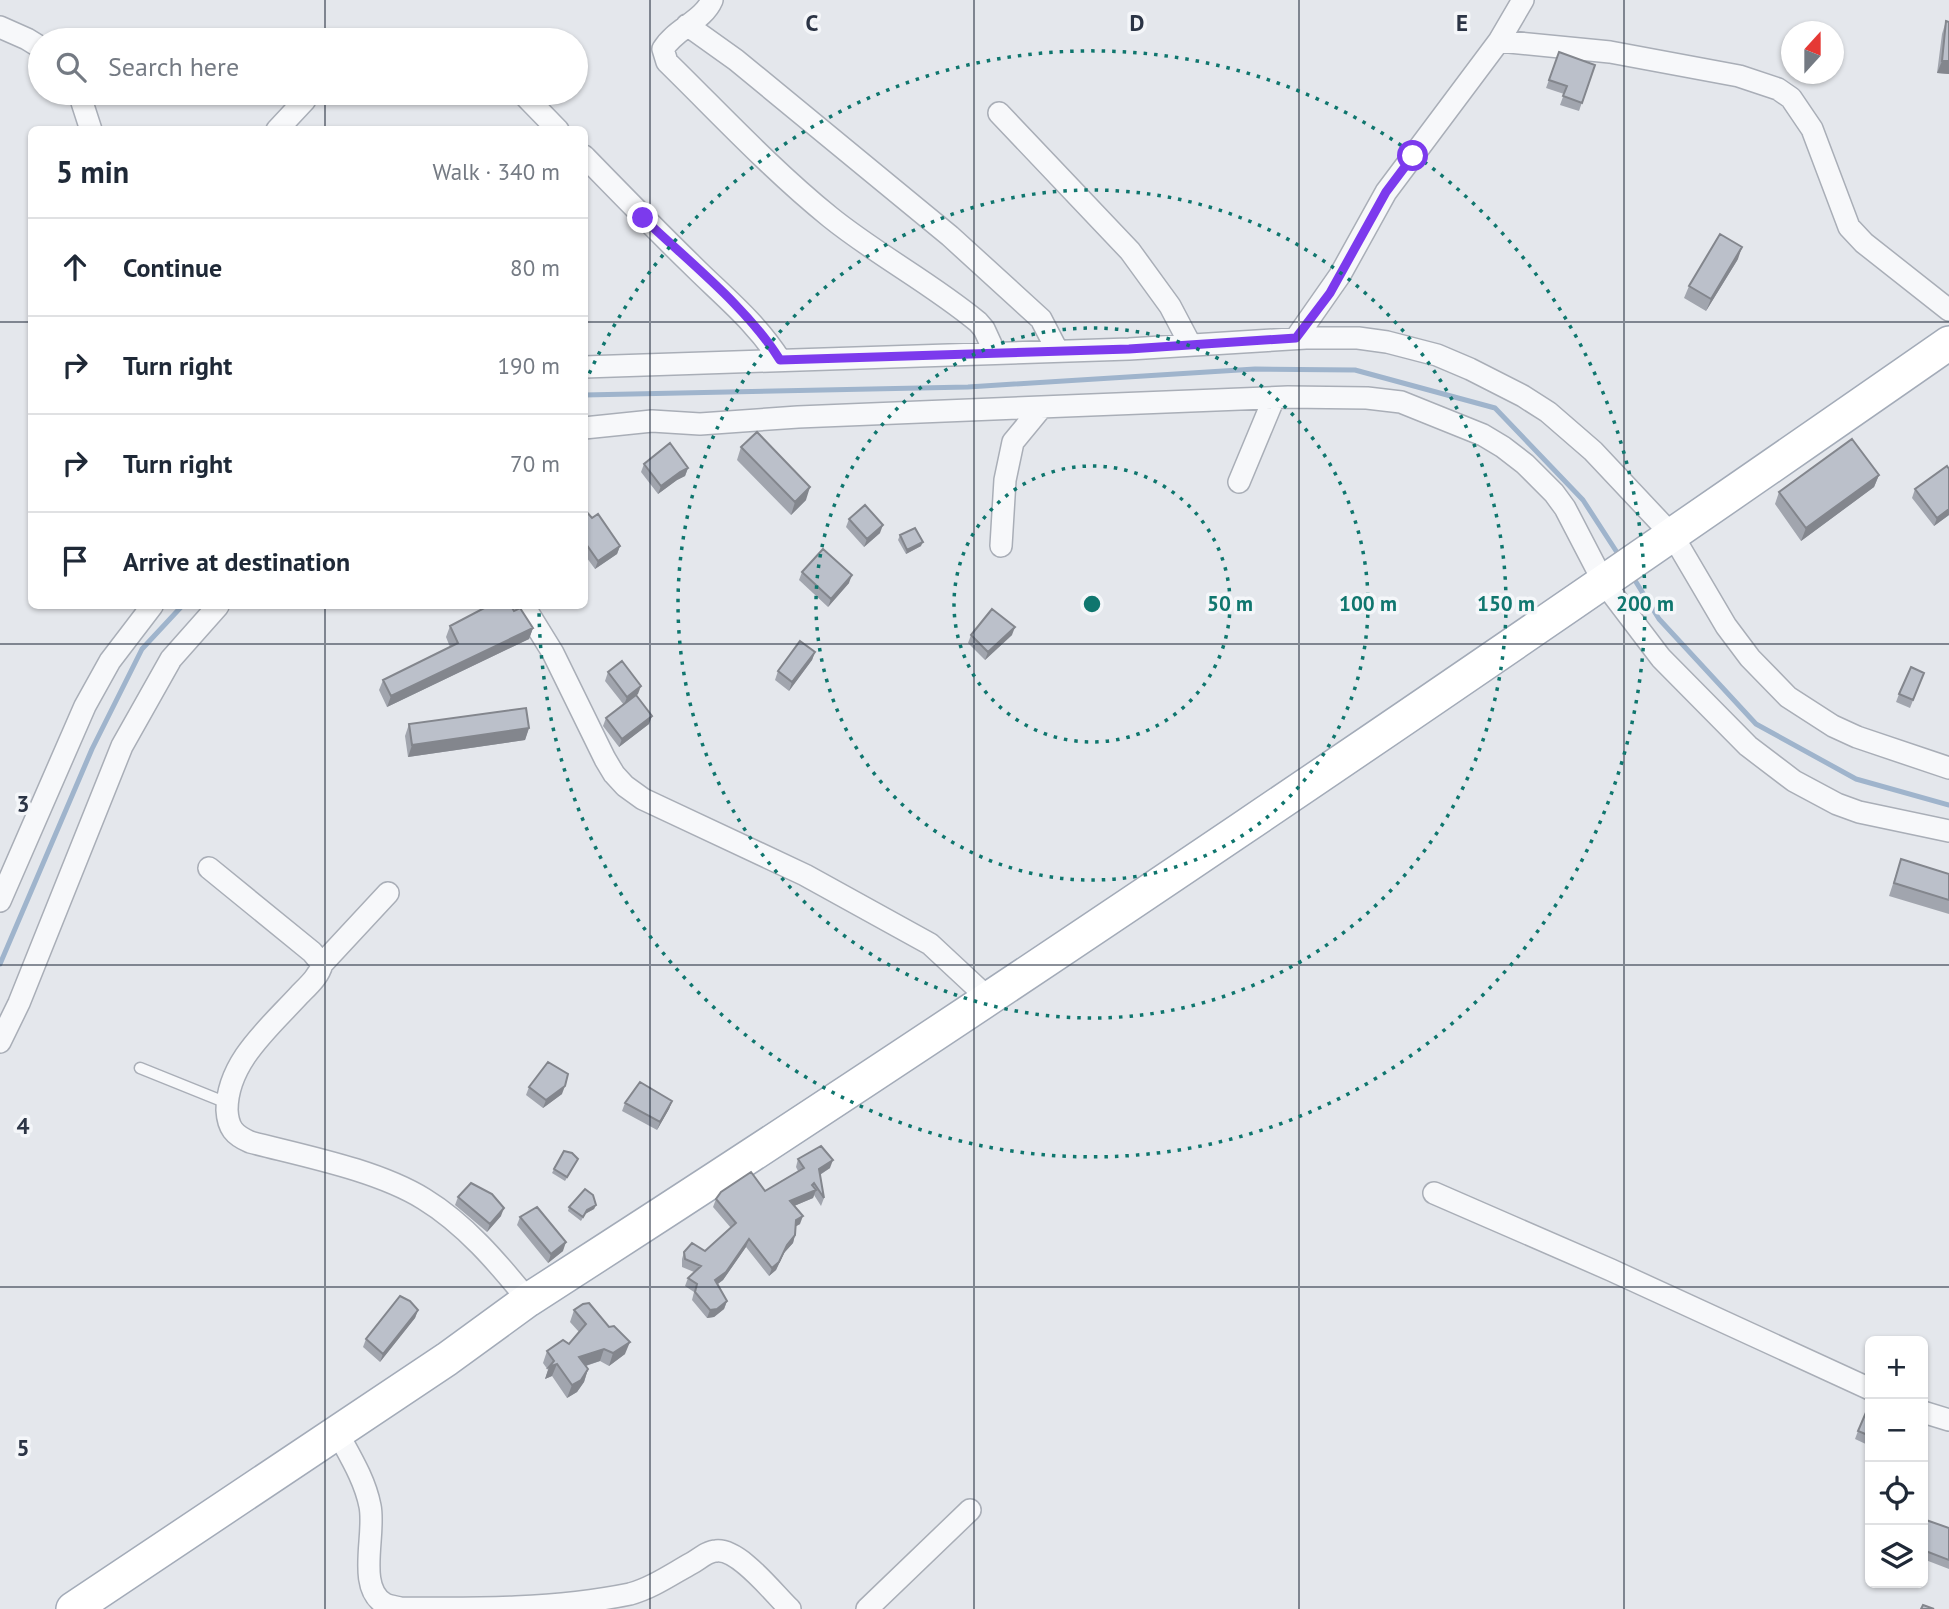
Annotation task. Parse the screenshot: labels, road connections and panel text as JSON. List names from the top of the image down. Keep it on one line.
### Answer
{"north":"top","page":{"search":"Search here","heading":["5 min","Walk · 340 m"],"list":[["Continue","80 m"],["Turn right","190 m"],["Turn right","70 m"],"Arrive at destination"],"map_buttons":["+","−"]},"grid":{"columns":["C","D","E"],"rows":["3","4","5"]},"rings":["50 m","100 m","150 m","200 m"]}
